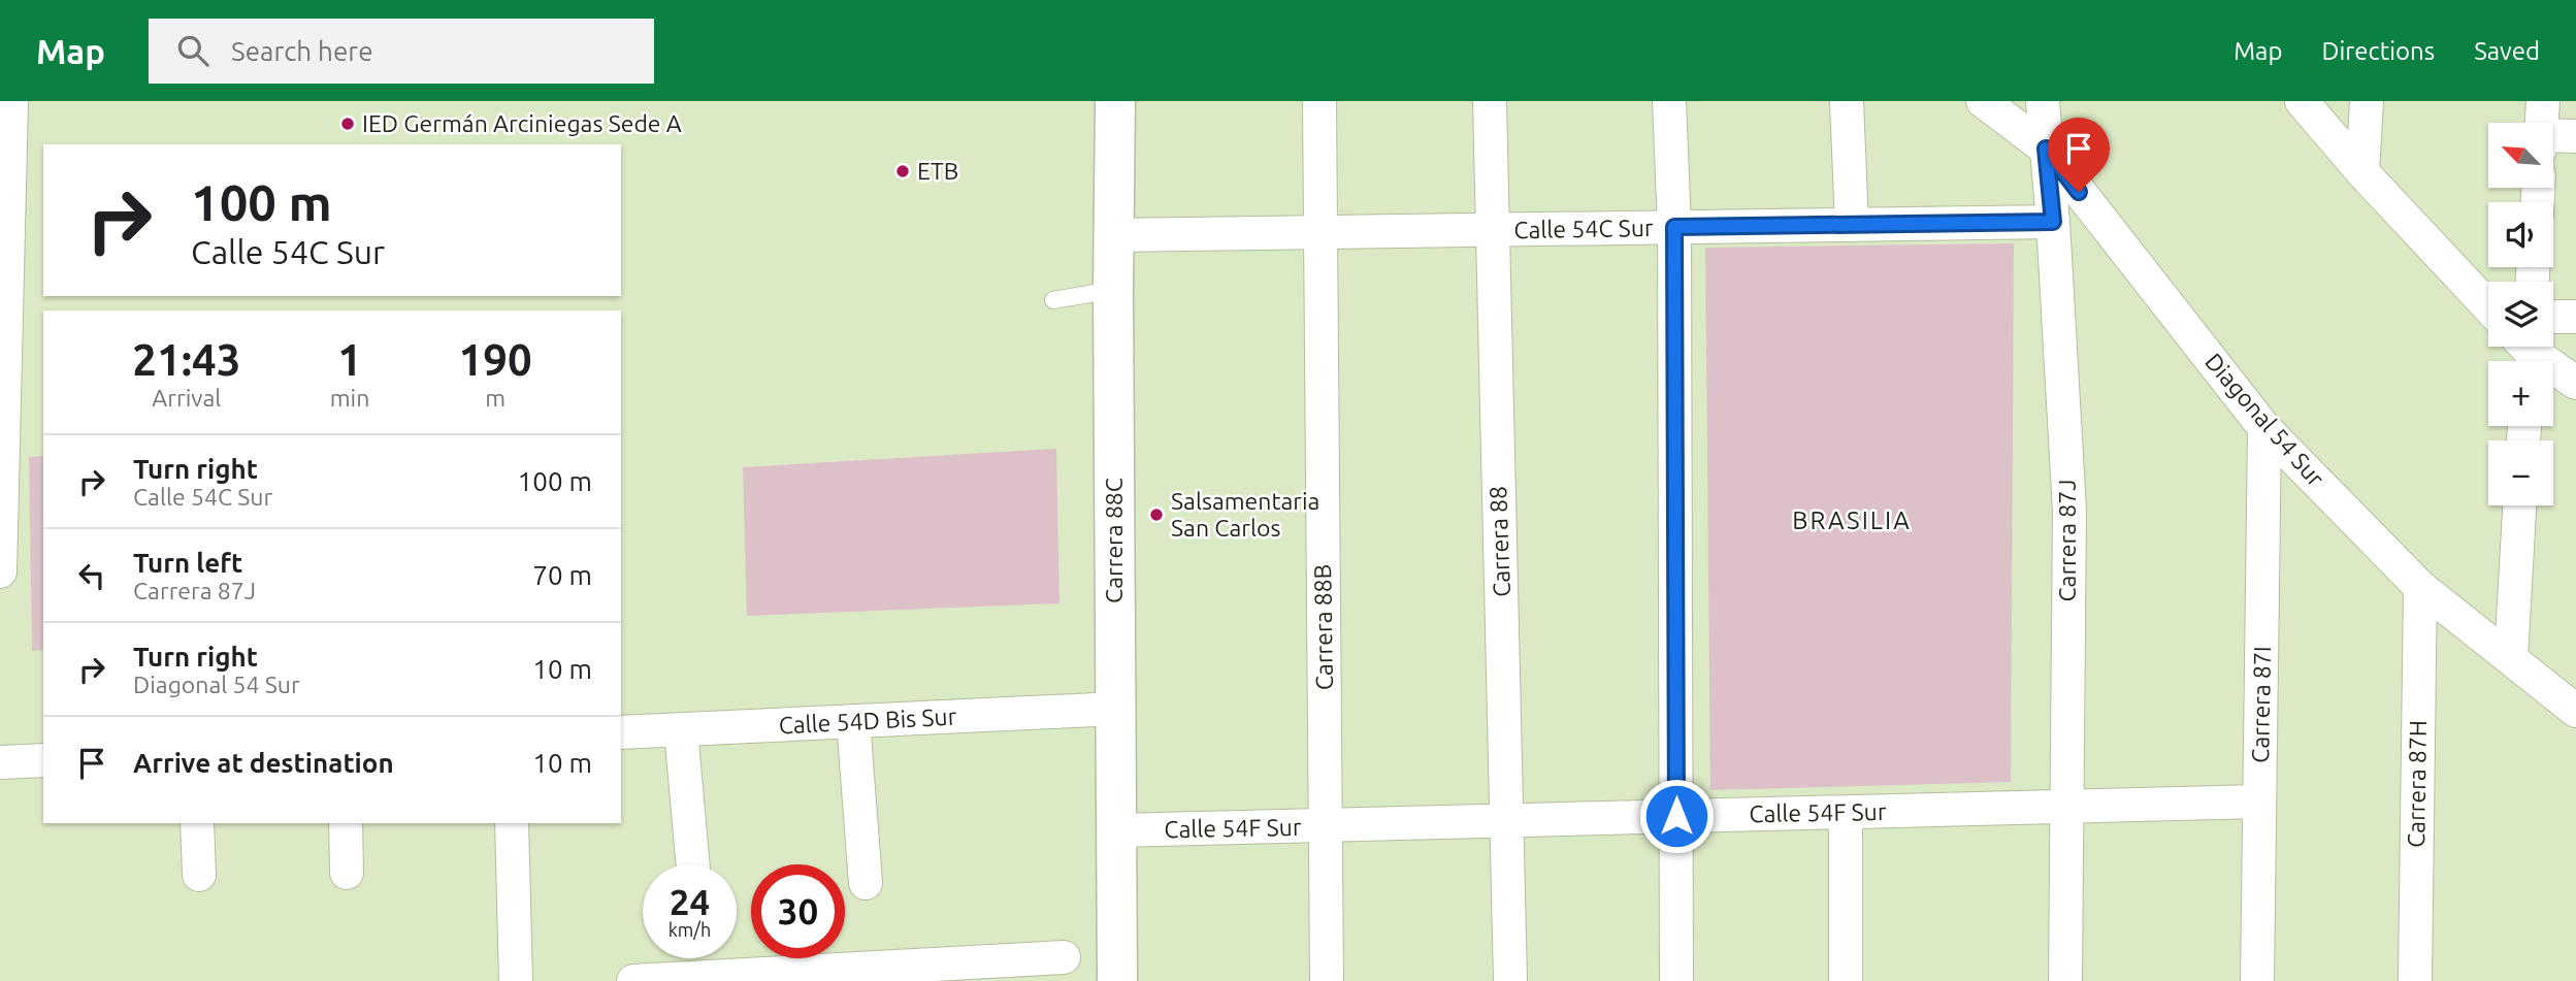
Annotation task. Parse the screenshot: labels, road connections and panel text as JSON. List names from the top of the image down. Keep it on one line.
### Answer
{"streets":{"street":["Calle 54C Sur","Diagonal 54 Sur","Carrera 88C","Carrera 87J","Carrera 88","Carrera 88B","Carrera 87I","Calle 54D Bis Sur","Carrera 87H","Calle 54F Sur"]},"crossings":[["Calle 54C Sur","Carrera 88C"],["Calle 54C Sur","Carrera 87J"],["Calle 54C Sur","Carrera 88"],["Calle 54C Sur","Carrera 88B"],["Diagonal 54 Sur","Carrera 87J"],["Diagonal 54 Sur","Carrera 87I"],["Diagonal 54 Sur","Carrera 87H"],["Carrera 88C","Calle 54D Bis Sur"],["Carrera 88C","Calle 54F Sur"],["Carrera 87J","Calle 54F Sur"],["Carrera 88","Calle 54F Sur"],["Carrera 88B","Calle 54F Sur"],["Carrera 87I","Calle 54F Sur"]],"districts":["BRASILIA"],"places":["IED Germán Arciniegas Sede A","ETB","Salsamentaria San Carlos"],"north":"top left","page":{"header":"Map","search":"Search here","nav":["Map","Directions","Saved"],"map_buttons":["+","−"],"turn":["100 m","Calle 54C Sur"],"eta":["21:43","Arrival","1","min","190","m"],"list":[{"name":"Turn right","note":"Calle 54C Sur","value":"100 m"},{"name":"Turn left","note":"Carrera 87J","value":"70 m"},{"name":"Turn right","note":"Diagonal 54 Sur","value":"10 m"},{"name":"Arrive at destination","value":"10 m"}],"speed":"24 km/h","limit":"30"}}
